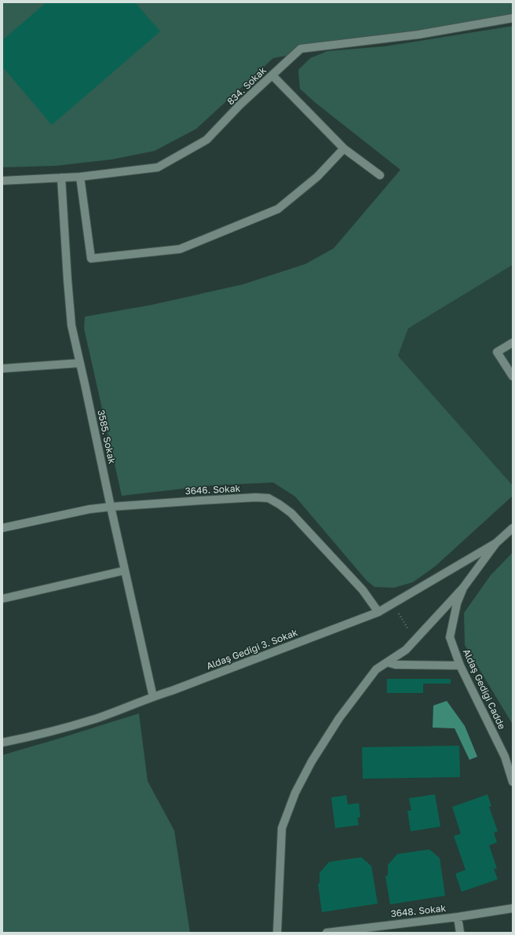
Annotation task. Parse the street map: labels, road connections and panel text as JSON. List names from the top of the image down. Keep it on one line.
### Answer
{"streets":{"street":["834. Sokak","3585. Sokak","3646. Sokak","Aldaş Gediği 3. Sokak","Aldaş Gediği Cadde","3648. Sokak"]},"crossings":[["834. Sokak","3585. Sokak"],["3585. Sokak","3646. Sokak"],["3585. Sokak","Aldaş Gediği 3. Sokak"],["3646. Sokak","Aldaş Gediği 3. Sokak"],["Aldaş Gediği 3. Sokak","Aldaş Gediği Cadde"]]}
